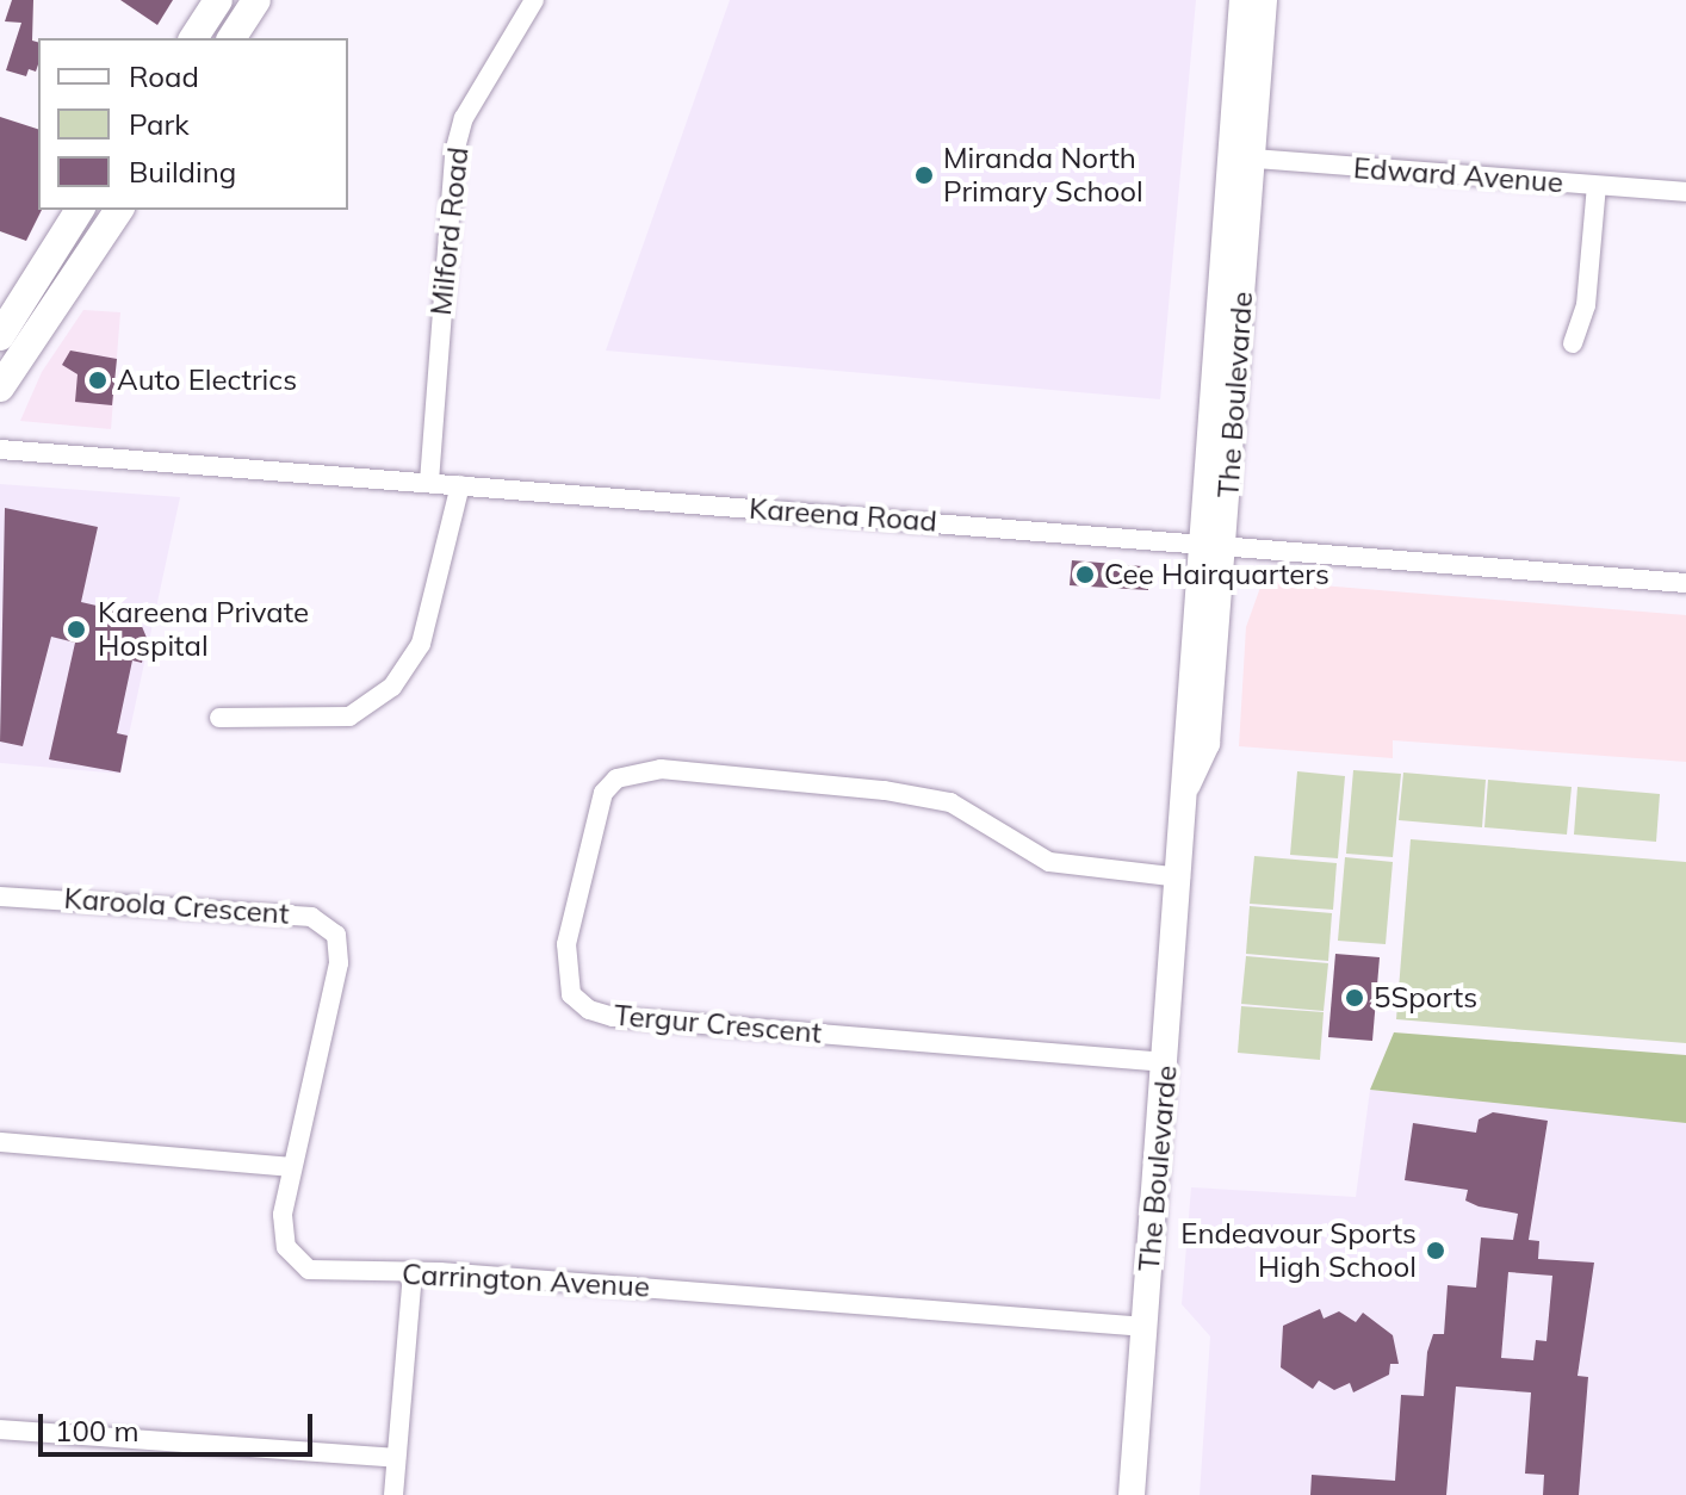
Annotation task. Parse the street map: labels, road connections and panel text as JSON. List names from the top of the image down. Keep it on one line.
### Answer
{"streets":{"main road":["The Boulevarde"],"street":["Edward Avenue","Milford Road","Kareena Road","Karoola Crescent","Tergur Crescent","Carrington Avenue"]},"crossings":[["Edward Avenue","The Boulevarde"],["Milford Road","Kareena Road"],["The Boulevarde","Kareena Road"],["The Boulevarde","Tergur Crescent"],["The Boulevarde","Carrington Avenue"],["Karoola Crescent","Carrington Avenue"]],"places":["Miranda North Primary School","Auto Electrics","Cee Hairquarters","Kareena Private Hospital","5Sports","Endeavour Sports High School"],"legend":["Road","Park","Building"],"scale_bar":"100 m"}
